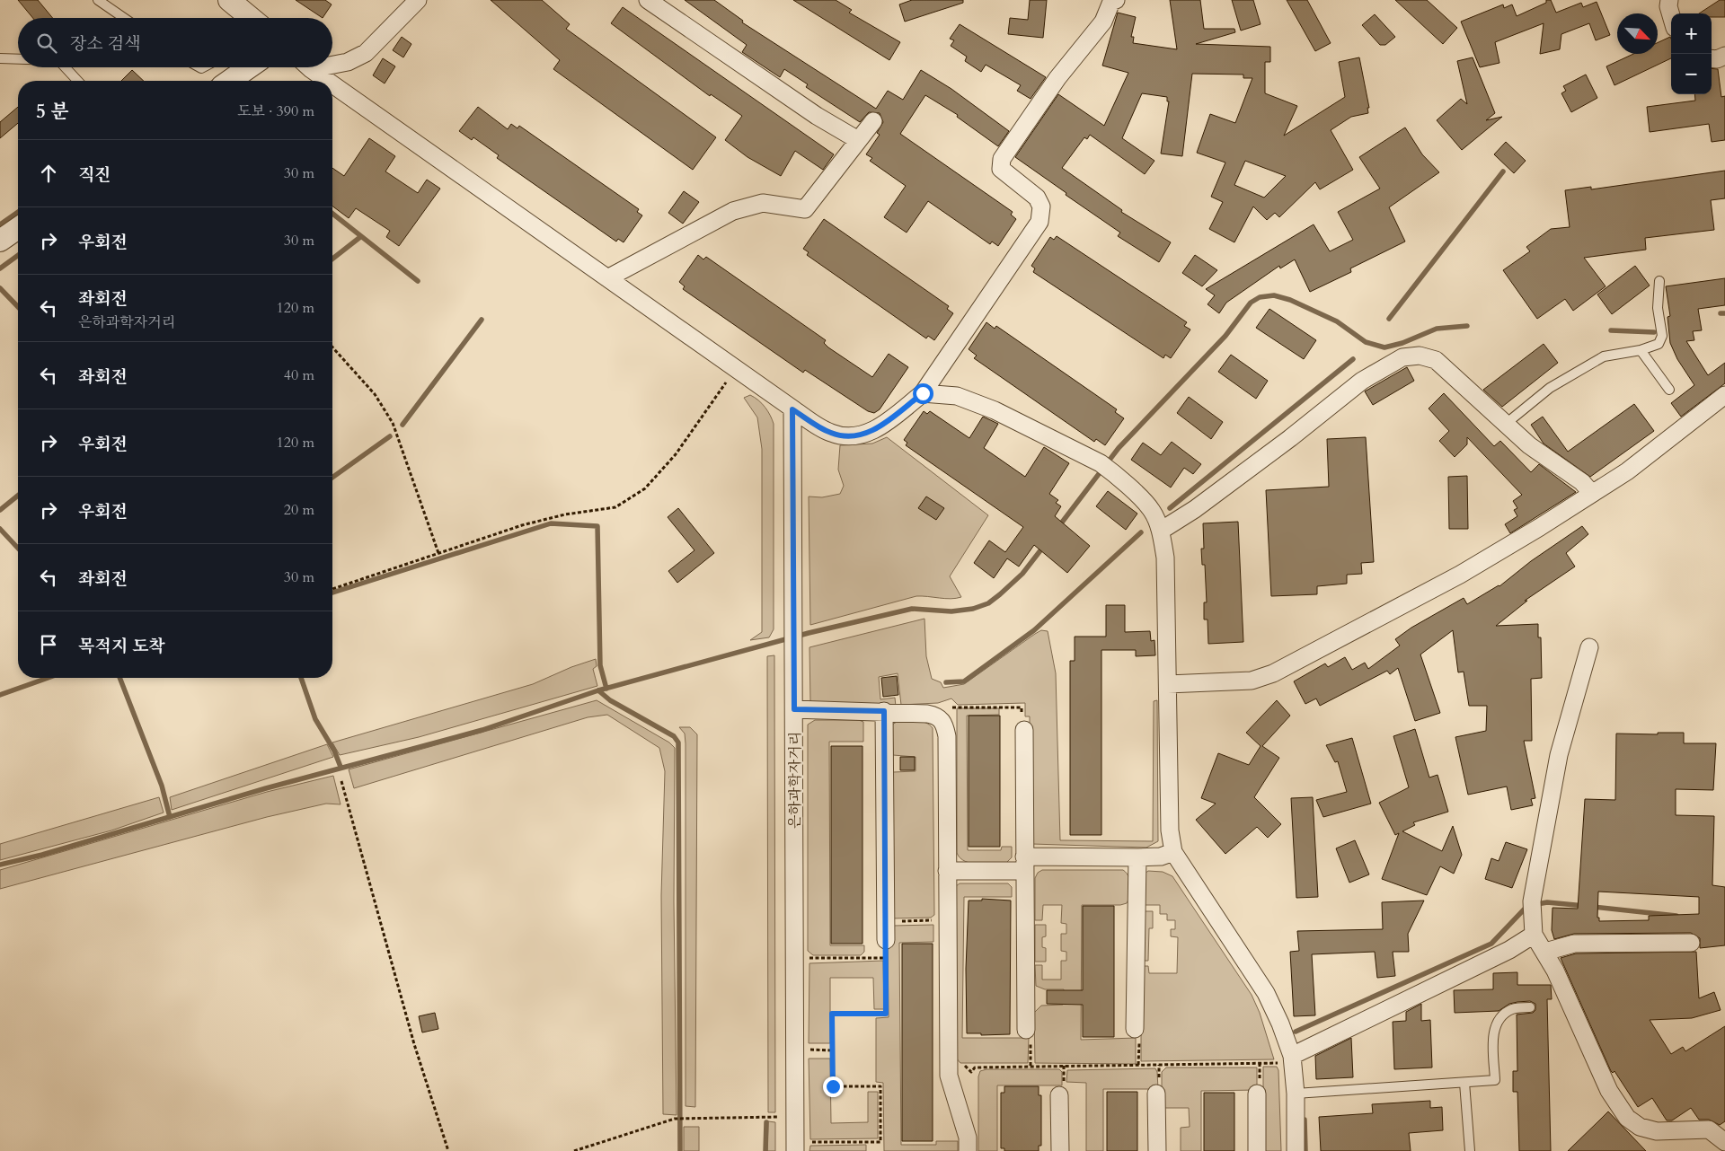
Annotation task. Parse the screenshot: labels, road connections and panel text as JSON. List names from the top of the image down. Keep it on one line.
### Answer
{"streets":{"street":["은하과학자거리"]},"north":"bottom right","page":{"map_buttons":["+","−"],"search":"장소 검색","heading":["5 분","도보 · 390 m"],"list":[["직진","30 m"],["우회전","30 m"],["좌회전","은하과학자거리","120 m"],["좌회전","40 m"],["우회전","120 m"],["우회전","20 m"],["좌회전","30 m"],"목적지 도착"]}}
